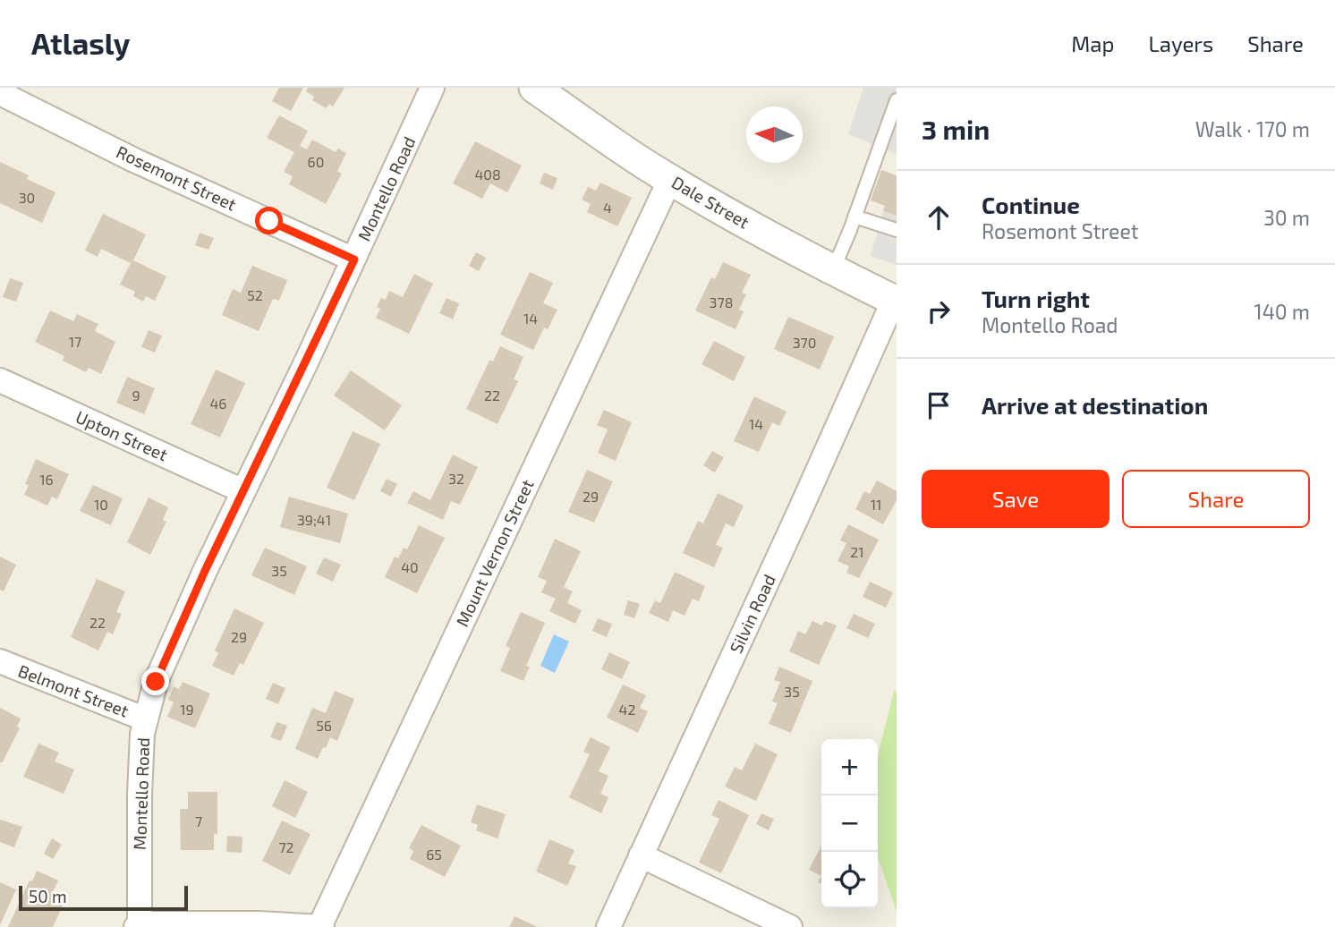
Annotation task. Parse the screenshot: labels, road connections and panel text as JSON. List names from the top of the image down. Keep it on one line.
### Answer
{"streets":{"street":["Rosemont Street","Montello Road","Dale Street","Upton Street","Mount Vernon Street","Silvin Road","Belmont Street"]},"crossings":[["Rosemont Street","Montello Road"],["Montello Road","Upton Street"],["Montello Road","Belmont Street"],["Dale Street","Mount Vernon Street"],["Dale Street","Silvin Road"]],"house_numbers":["60","408","30","4","52","378","14","17","370","9","22","46","14","32","16","29","10","11","39;41","21","40","35","22","29","35","19","42","56","7","72","65"],"scale_bar":"50 m","north":"left","page":{"header":"Atlasly","nav":["Map","Layers","Share"],"heading":["3 min","Walk · 170 m"],"list":[["Continue","Rosemont Street","30 m"],["Turn right","Montello Road","140 m"],"Arrive at destination"],"buttons":["Save","Share"],"map_buttons":["+","−"],"scale":"50 m"}}
